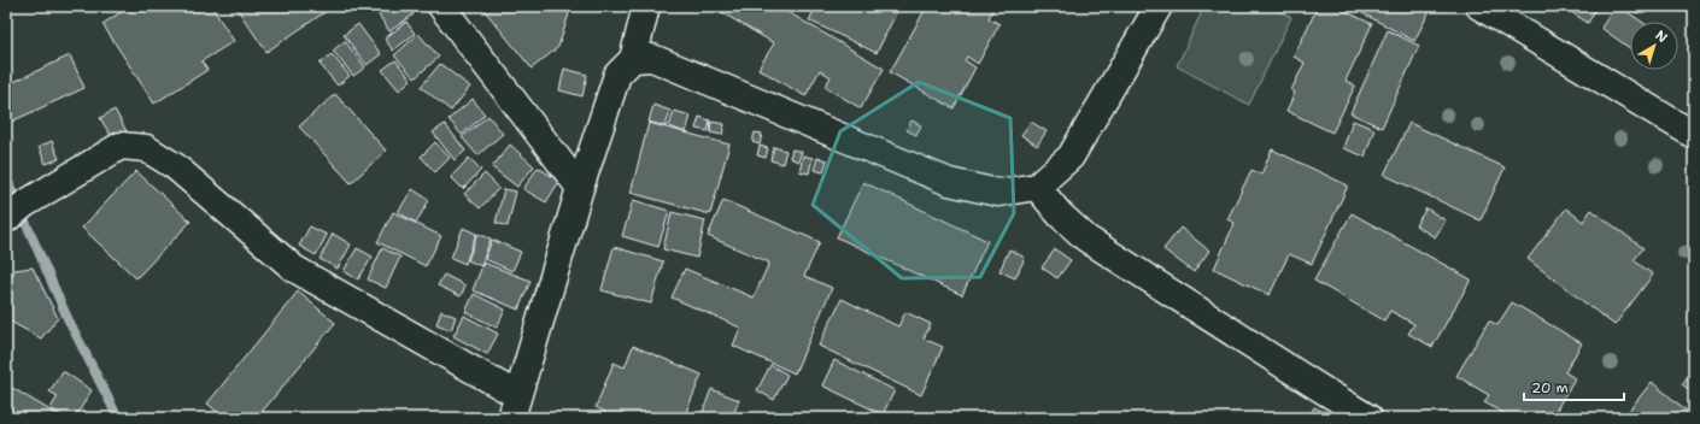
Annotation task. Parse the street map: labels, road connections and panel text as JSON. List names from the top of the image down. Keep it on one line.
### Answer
{"scale_bar":"20 m","north":"top right"}
